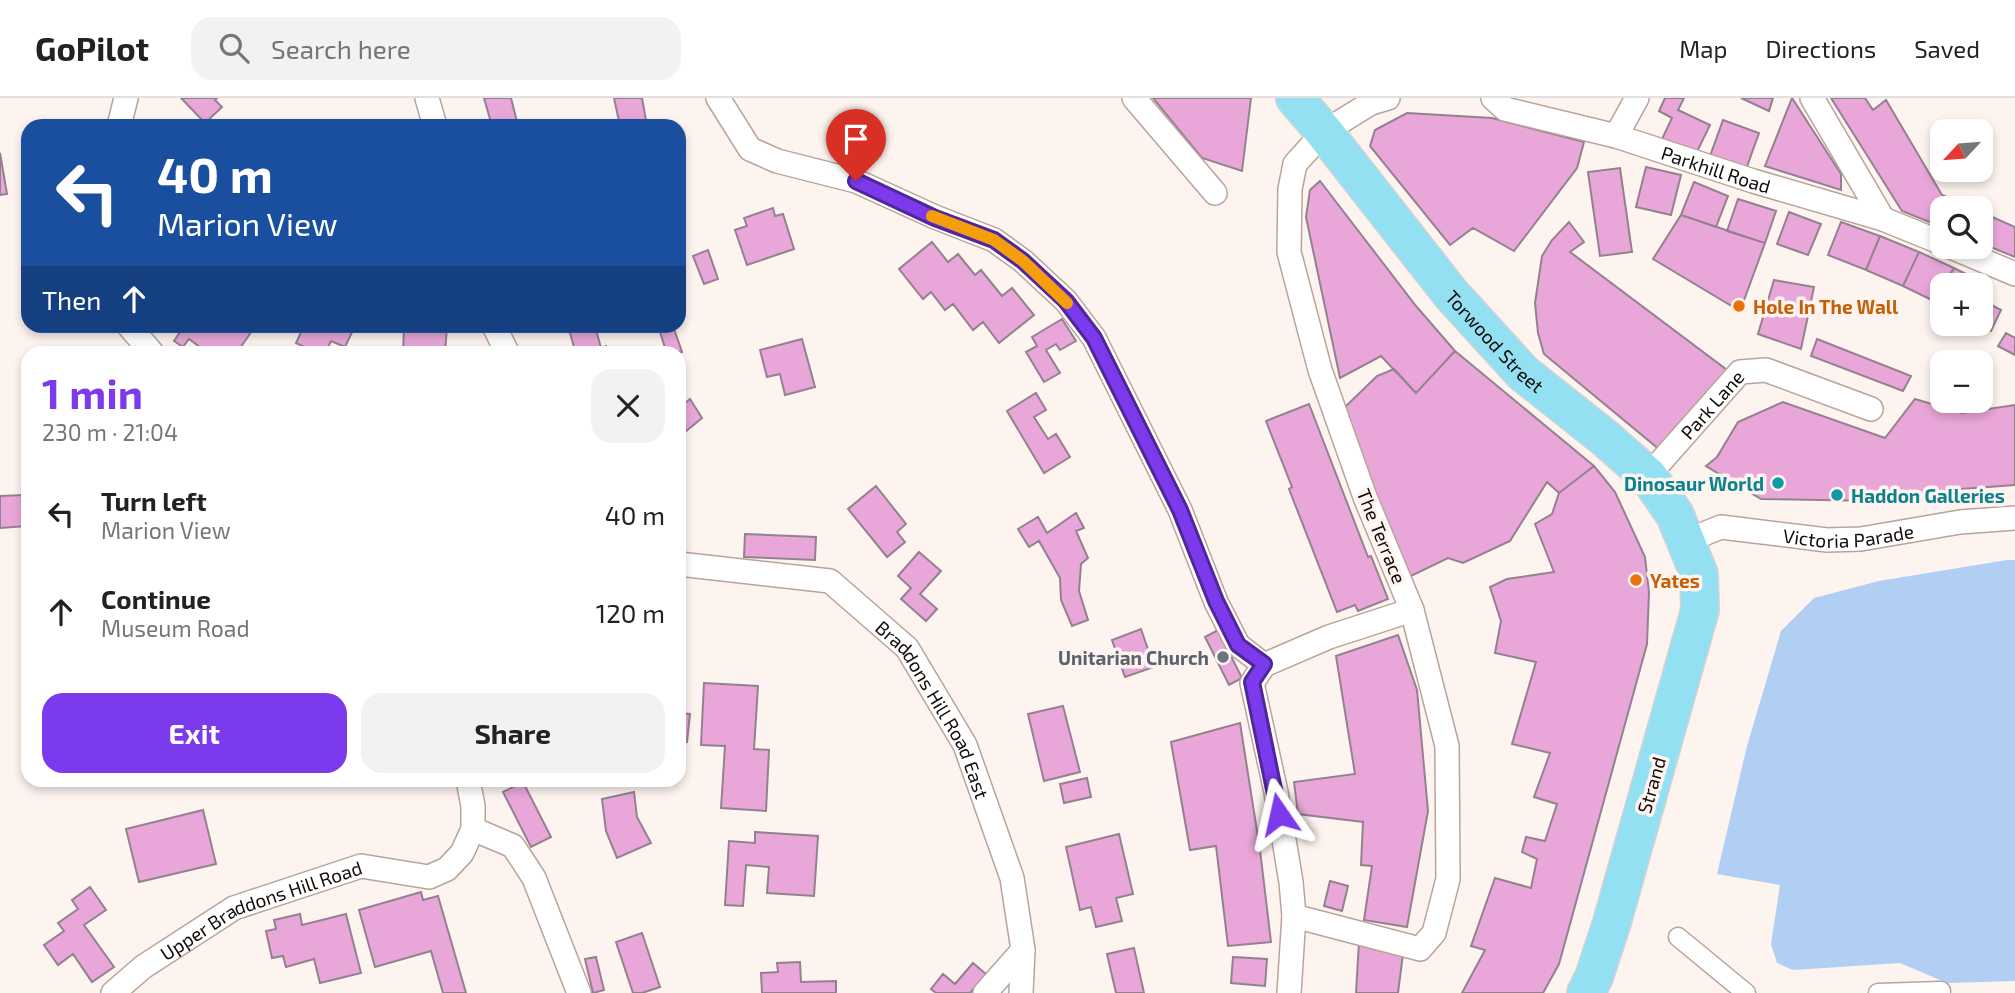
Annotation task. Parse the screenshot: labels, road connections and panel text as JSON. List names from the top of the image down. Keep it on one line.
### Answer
{"streets":{"main road":["Torwood Street","Strand"],"street":["Parkhill Road","Park Lane","Victoria Parade","The Terrace","Braddons Hill Road East","Upper Braddons Hill Road"]},"crossings":[["Torwood Street","Park Lane"],["Torwood Street","Victoria Parade"],["Torwood Street","The Terrace"],["Torwood Street","Strand"],["Victoria Parade","Strand"]],"places":["Hole In The Wall","Dinosaur World","Haddon Galleries","Yates","Unitarian Church"],"north":"bottom left","page":{"header":"GoPilot","search":"Search here","nav":["Map","Directions","Saved"],"map_buttons":["+","−"],"turn":["40 m","Marion View"],"then":"Then","heading":["1 min","230 m · 21:04"],"list":[{"name":"Turn left","note":"Marion View","value":"40 m"},{"name":"Continue","note":"Museum Road","value":"120 m"}],"buttons":["Exit","Share"]}}
